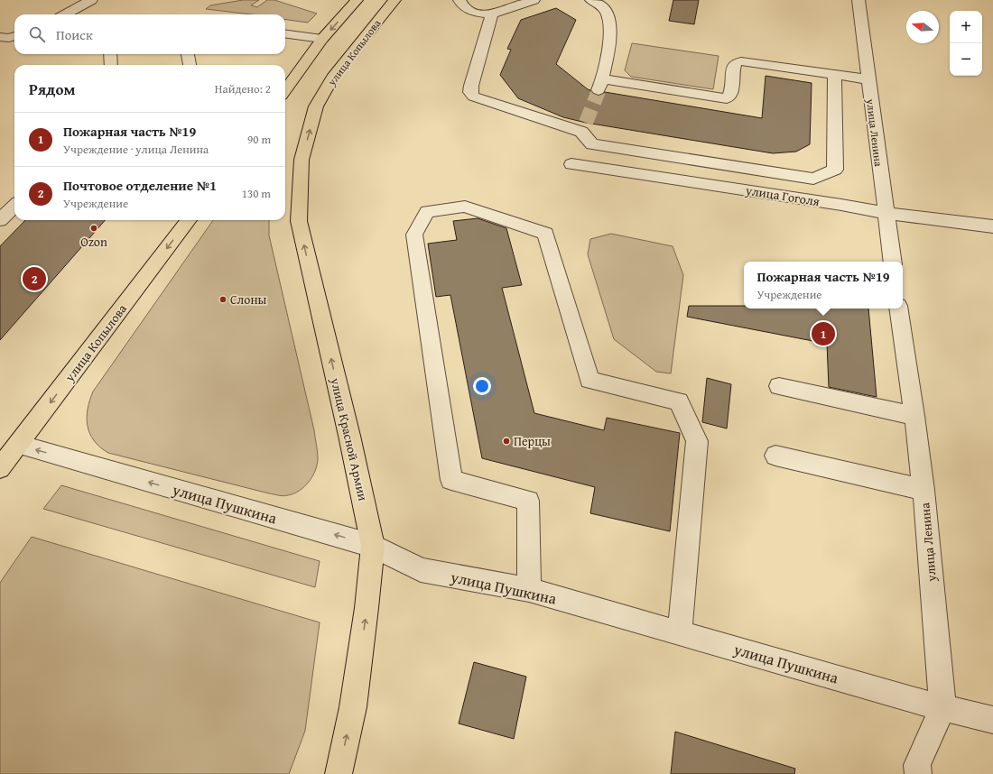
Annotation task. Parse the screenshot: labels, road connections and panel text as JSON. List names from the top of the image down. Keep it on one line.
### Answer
{"streets":{"main road":["улица Копылова","улица Красной Армии"],"street":["улица Ленина","улица Гоголя","улица Пушкина"]},"crossings":[["улица Копылова","улица Красной Армии"],["улица Копылова","улица Пушкина"],["улица Ленина","улица Гоголя"],["улица Ленина","улица Пушкина"],["улица Красной Армии","улица Пушкина"]],"one_way":["улица Копылова","улица Красной Армии","улица Пушкина"],"places":["Ozon","Слоны","Перцы"],"north":"left","page":{"map_buttons":["+","−"],"search":"Поиск","heading":["Рядом","Найдено: 2"],"list":[{"mark":"1","name":"Пожарная часть №19","note":"Учреждение · улица Ленина","value":"90 m"},{"mark":"2","name":"Почтовое отделение №1","note":"Учреждение","value":"130 m"}],"popup":["Пожарная часть №19","Учреждение"],"pins":["2","1"]}}
